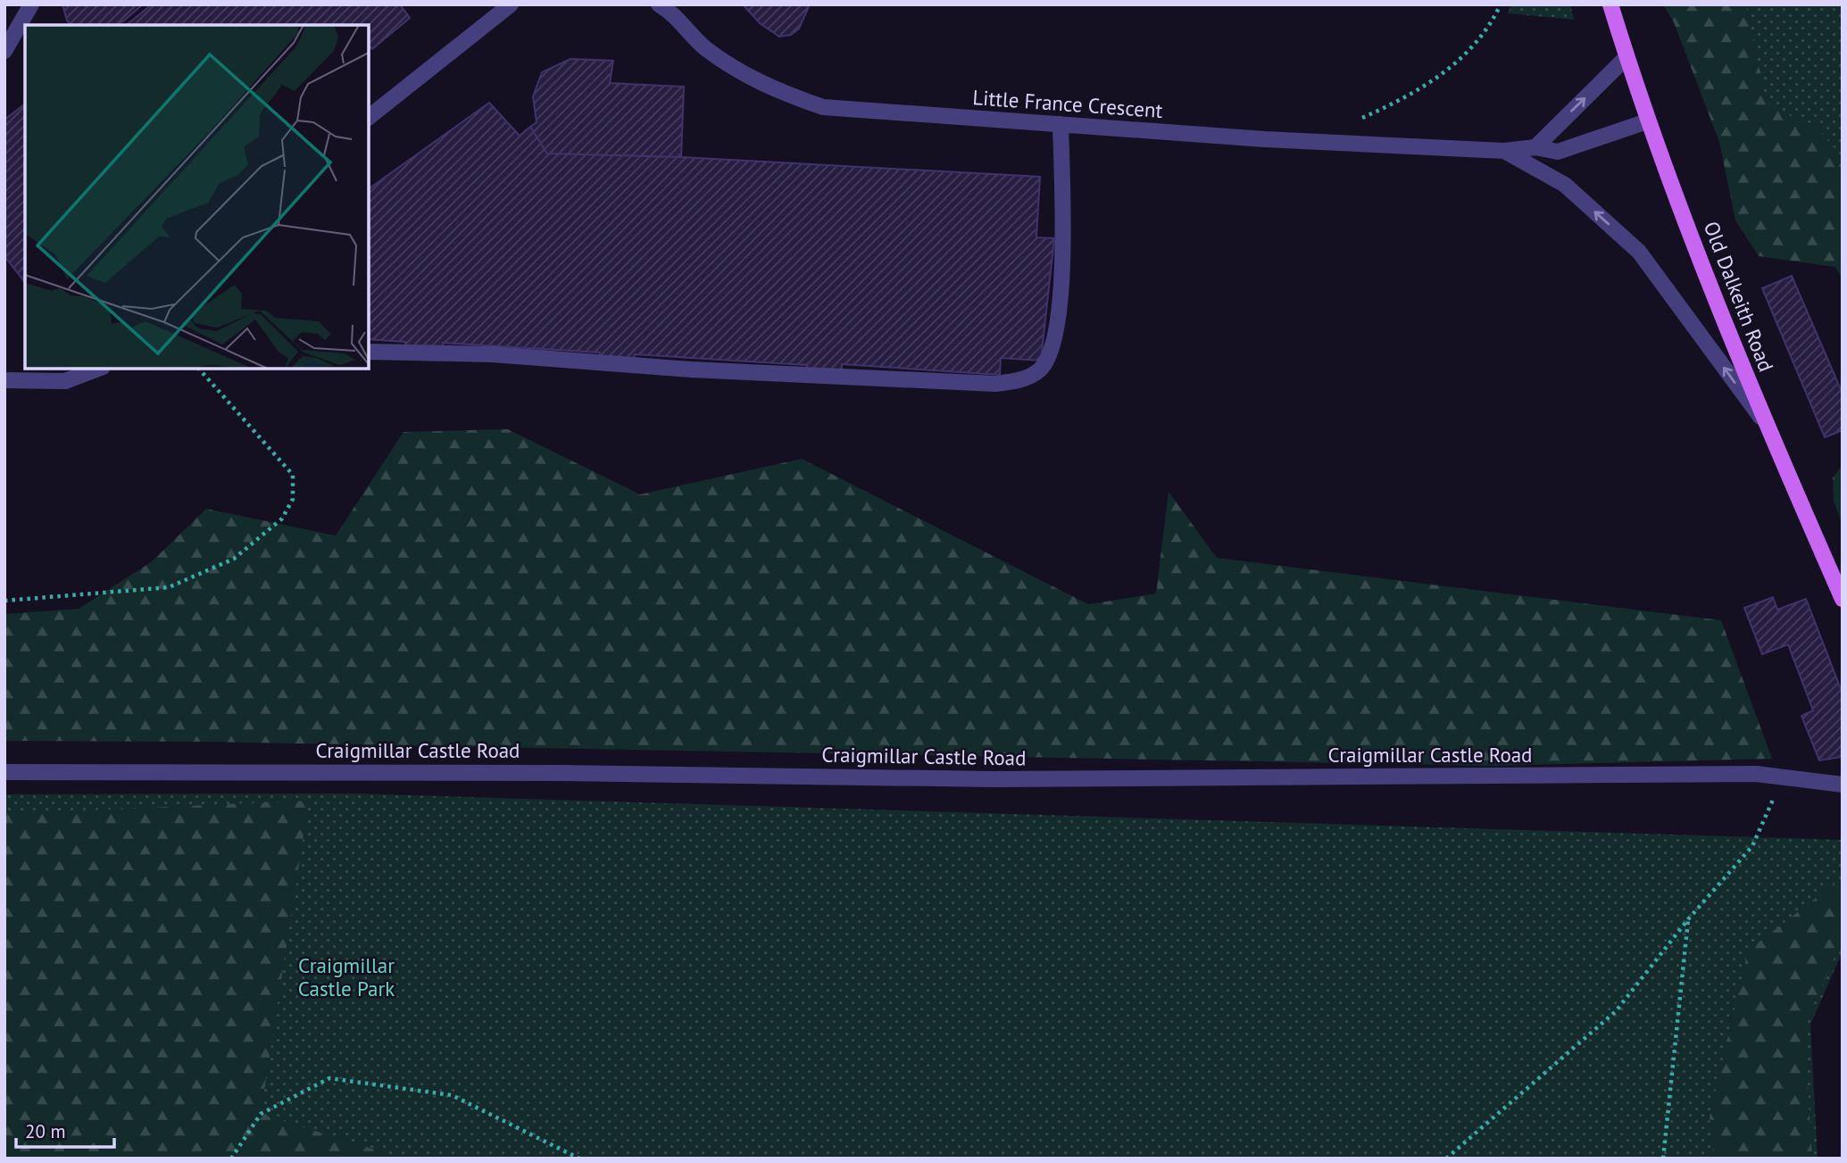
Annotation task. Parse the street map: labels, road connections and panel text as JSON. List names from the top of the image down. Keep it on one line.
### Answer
{"streets":{"main road":["Old Dalkeith Road"],"street":["Little France Crescent","Craigmillar Castle Road"]},"crossings":[["Little France Crescent","Old Dalkeith Road"]],"parks":["Craigmillar Castle Park"],"scale_bar":"20 m"}
